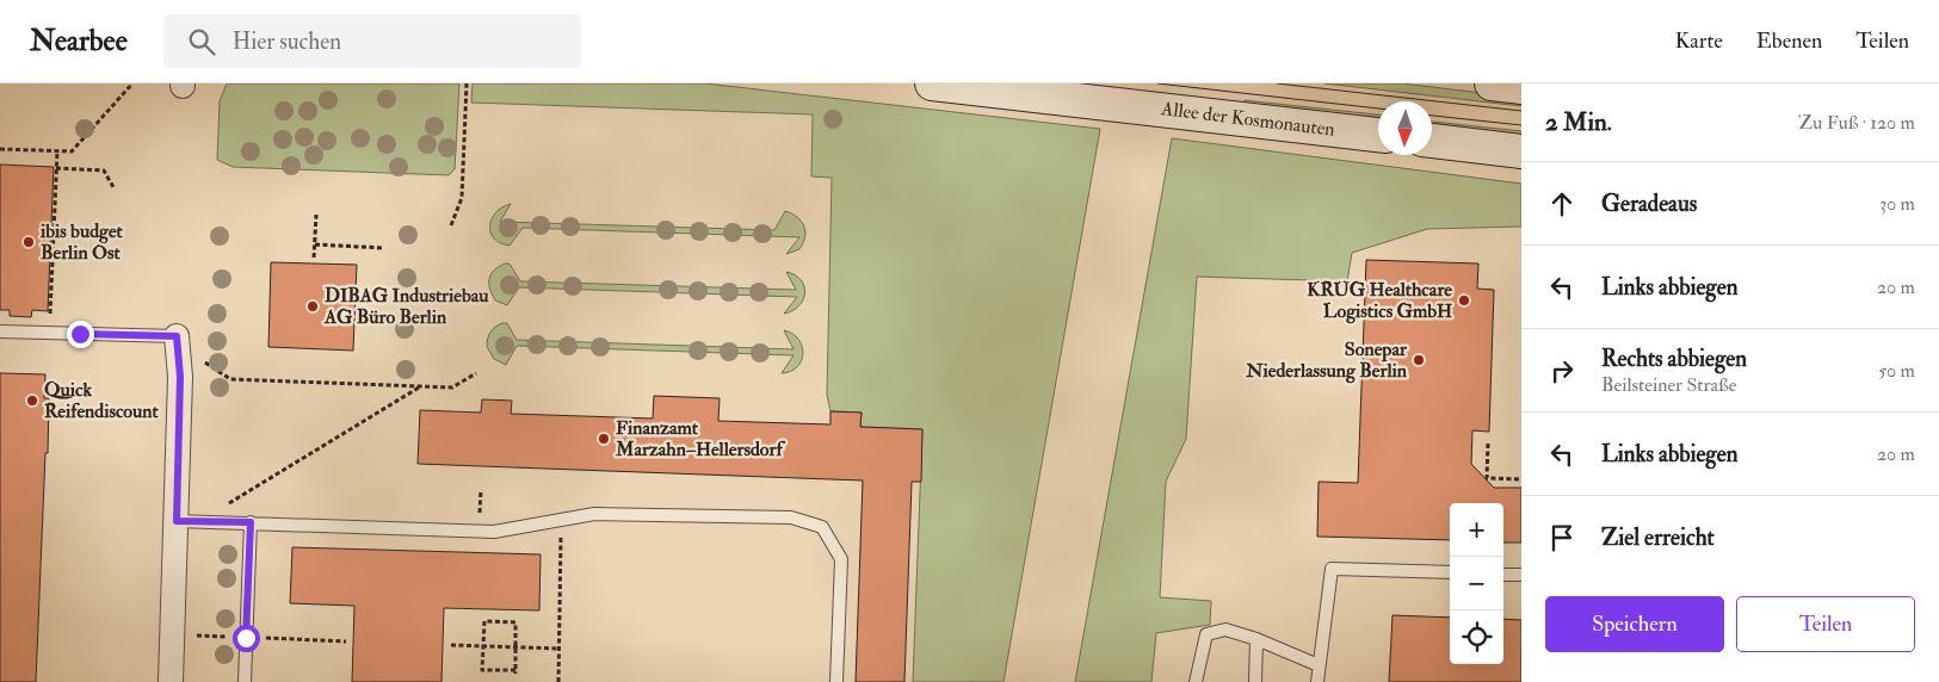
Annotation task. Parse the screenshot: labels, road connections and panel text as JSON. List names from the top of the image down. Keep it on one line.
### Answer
{"streets":{"main road":["Allee der Kosmonauten"]},"places":["ibis budget Berlin Ost","KRUG Healthcare Logistics GmbH","DIBAG Industriebau AG Büro Berlin","Sonepar Niederlassung Berlin","Quick Reifendiscount","Finanzamt Marzahn–Hellersdorf"],"north":"bottom","page":{"header":"Nearbee","search":"Hier suchen","nav":["Karte","Ebenen","Teilen"],"heading":["2 Min.","Zu Fuß · 120 m"],"list":[["Geradeaus","30 m"],["Links abbiegen","20 m"],["Rechts abbiegen","Beilsteiner Straße","50 m"],["Links abbiegen","20 m"],"Ziel erreicht"],"map_buttons":["+","−"],"buttons":["Speichern","Teilen"]}}
